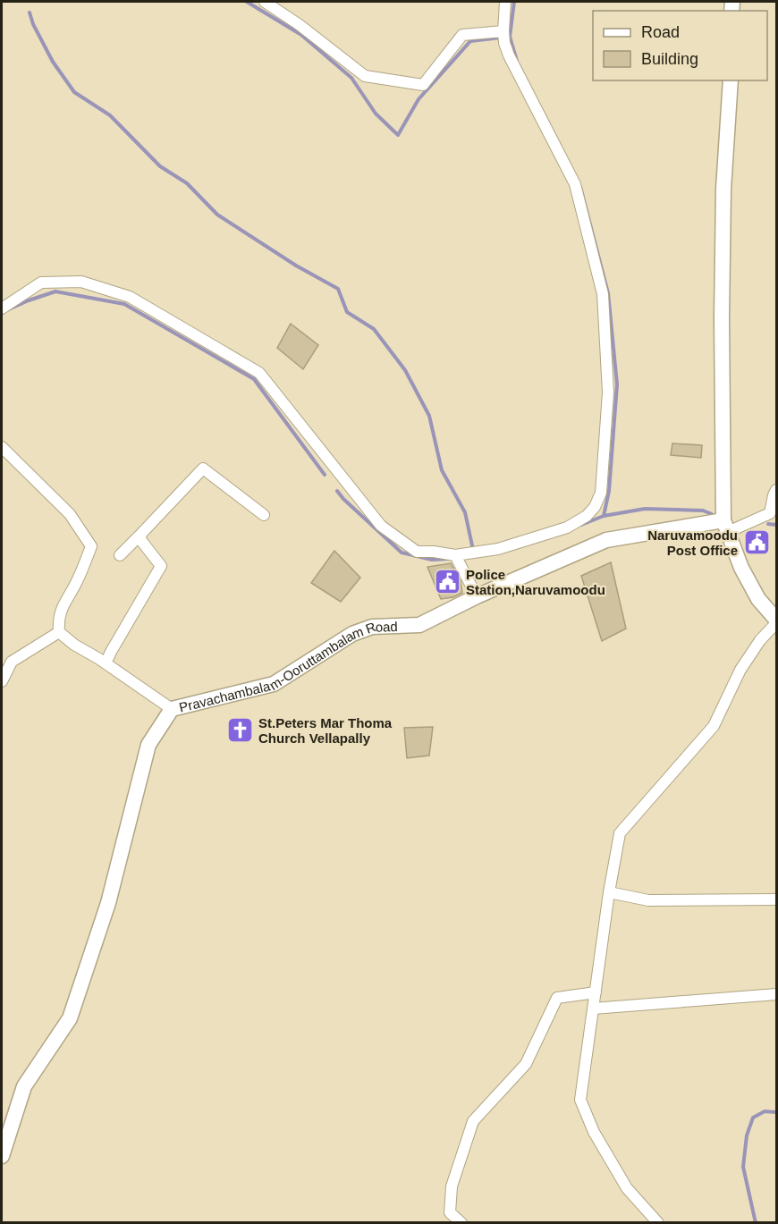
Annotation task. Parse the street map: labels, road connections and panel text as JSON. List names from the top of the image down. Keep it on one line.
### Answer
{"streets":{"street":["Pravachambalam-Ooruttambalam Road"]},"places":{"public building":["Naruvamoodu Post Office","Police Station,Naruvamoodu"],"church":["St.Peters Mar Thoma Church Vellapally"]},"legend":["Road","Building"]}
